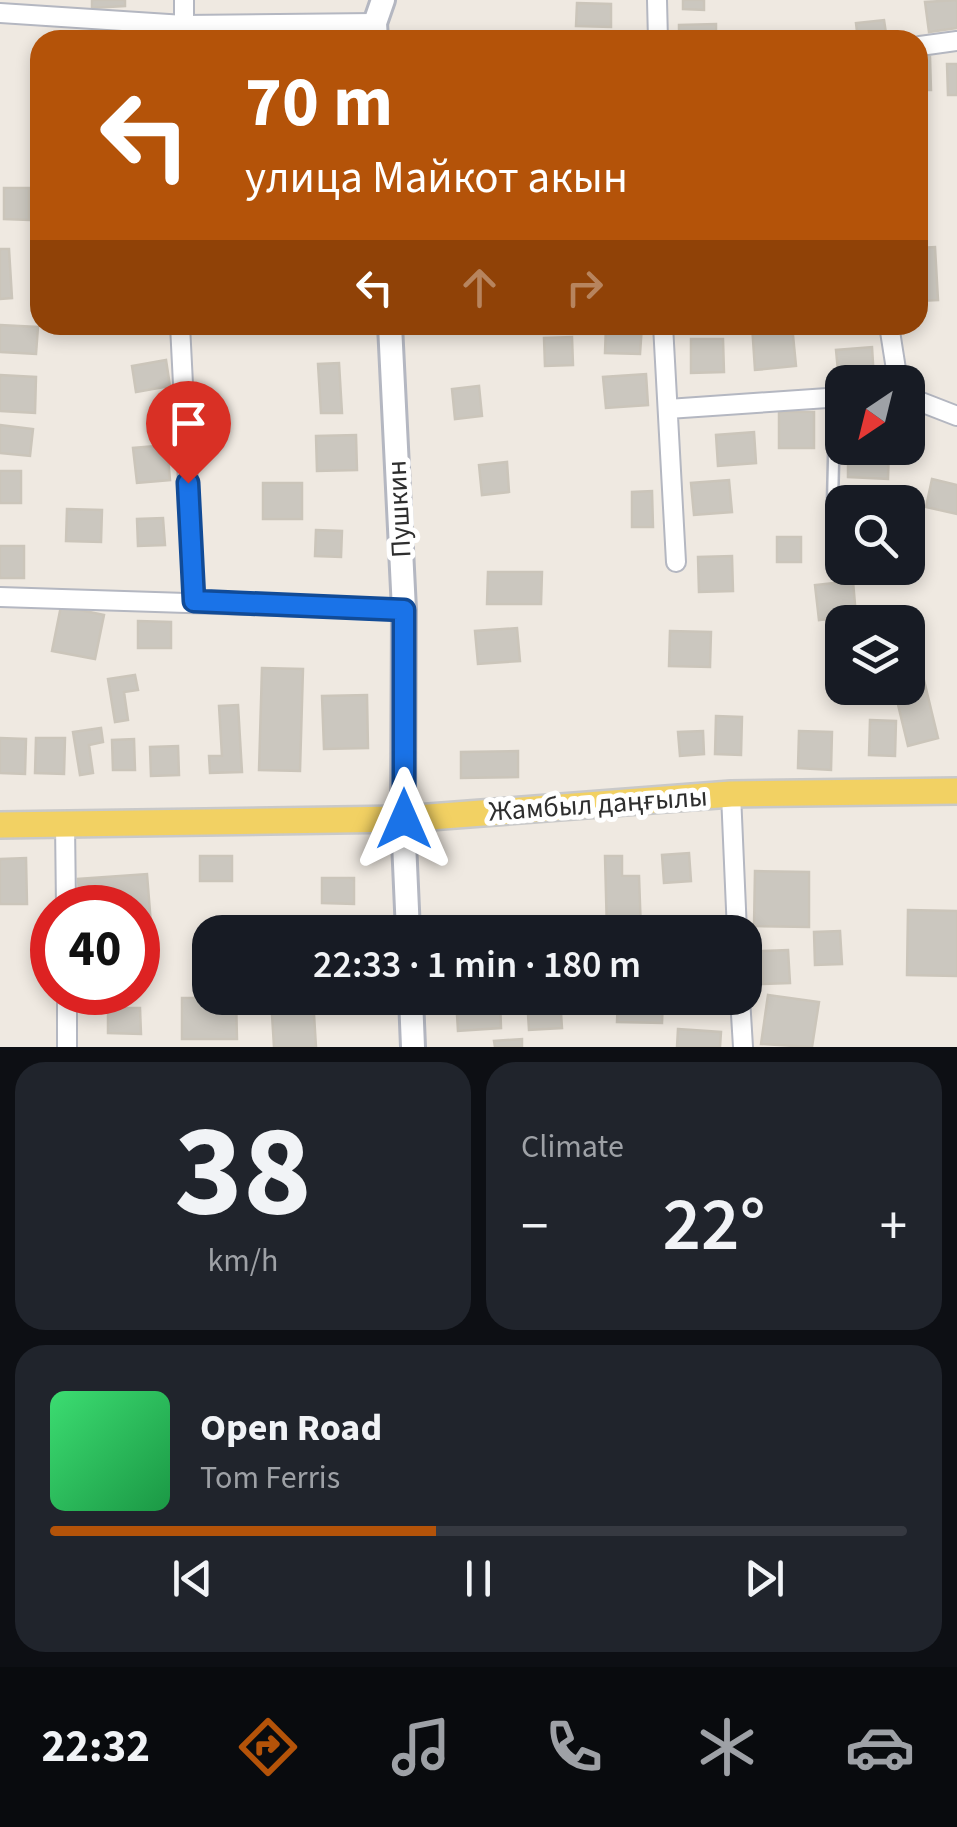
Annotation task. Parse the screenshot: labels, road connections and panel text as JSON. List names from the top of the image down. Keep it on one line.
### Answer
{"streets":{"main road":["Жамбыл даңғылы"],"street":["Пушкин"]},"crossings":[["Пушкин","Жамбыл даңғылы"]],"north":"bottom left","page":{"turn":["70 m","улица Майкот акын"],"limit":"40","trip":"22:33 · 1 min · 180 m","tile":[["38","km/h"],"Climate"],"heat":["−","22°","+"],"song":["Open Road","Tom Ferris"],"tabs":"22:32"}}
